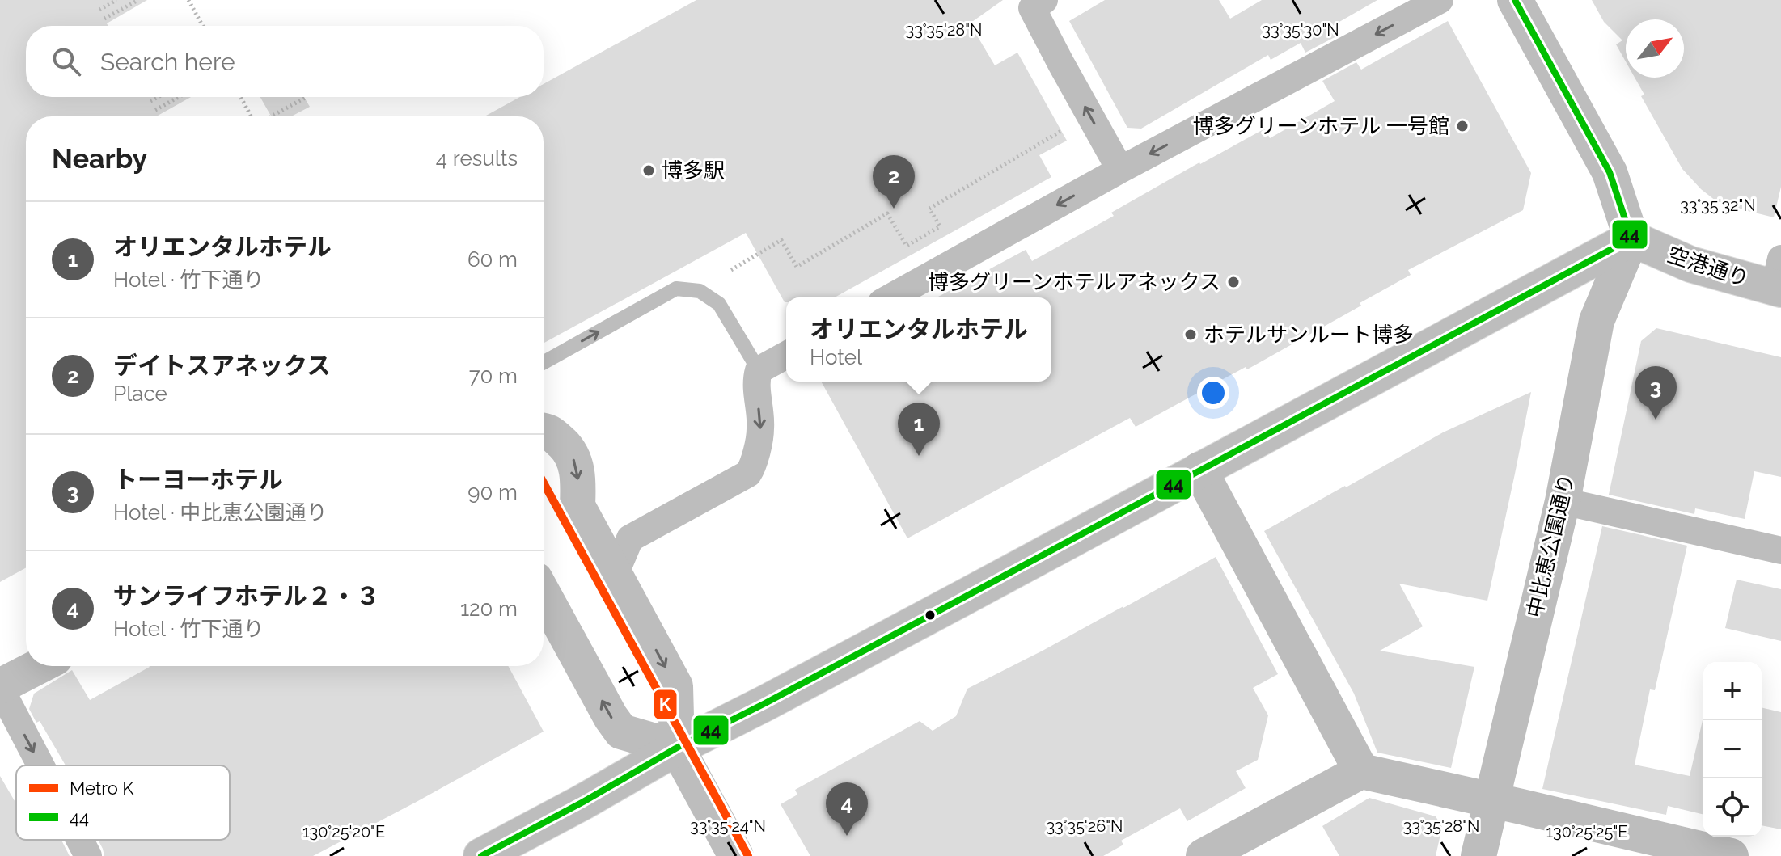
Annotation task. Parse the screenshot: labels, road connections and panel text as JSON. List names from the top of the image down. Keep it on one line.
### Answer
{"streets":{"main road":["空港通り","中比恵公園通り"]},"crossings":[["空港通り","中比恵公園通り"]],"places":["博多グリーンホテル 一号館","博多駅","博多グリーンホテルアネックス","ホテルサンルート博多"],"lines":["transit line 44","metro line K"],"legend":["Metro K","44"],"north":"top right","page":{"search":"Search here","heading":["Nearby","4 results"],"pins":["2","3","1","4"],"list":[{"mark":"1","name":"オリエンタルホテル","note":"Hotel · 竹下通り","value":"60 m"},{"mark":"2","name":"デイトスアネックス","note":"Place","value":"70 m"},{"mark":"3","name":"トーヨーホテル","note":"Hotel · 中比恵公園通り","value":"90 m"},{"mark":"4","name":"サンライフホテル２・３","note":"Hotel · 竹下通り","value":"120 m"}],"popup":["オリエンタルホテル","Hotel"],"map_buttons":["+","−"]},"coordinates":["33°35'28\"N","33°35'30\"N","33°35'32\"N","33°35'24\"N","33°35'26\"N","130°25'20\"E","130°25'25\"E"]}
